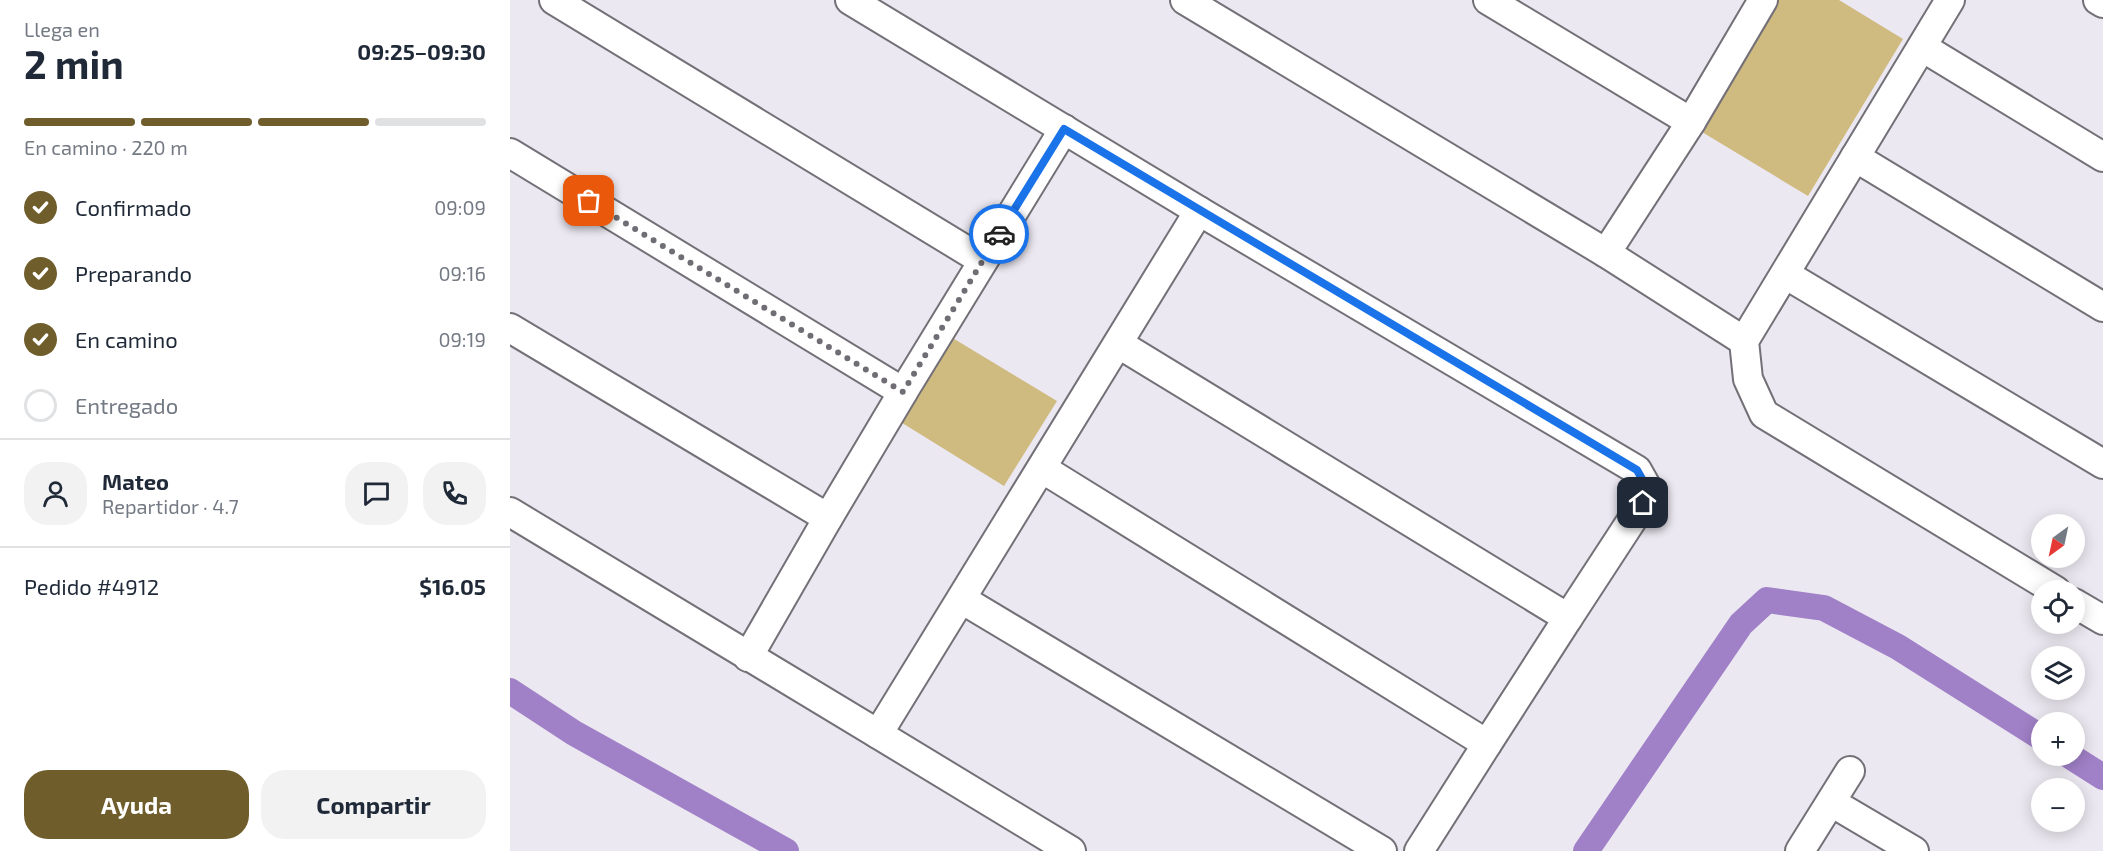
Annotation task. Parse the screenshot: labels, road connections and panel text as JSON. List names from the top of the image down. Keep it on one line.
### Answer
{"north":"bottom left","page":{"heading":["2 min","Llega en","09:25–09:30"],"panel":["Mateo","Repartidor · 4.7","Pedido #4912","$16.05"],"bar":"En camino · 220 m","list":[["Confirmado","09:09"],["Preparando","09:16"],["En camino","09:19"],"Entregado"],"map_buttons":["+","−"],"buttons":["Ayuda","Compartir"]}}
